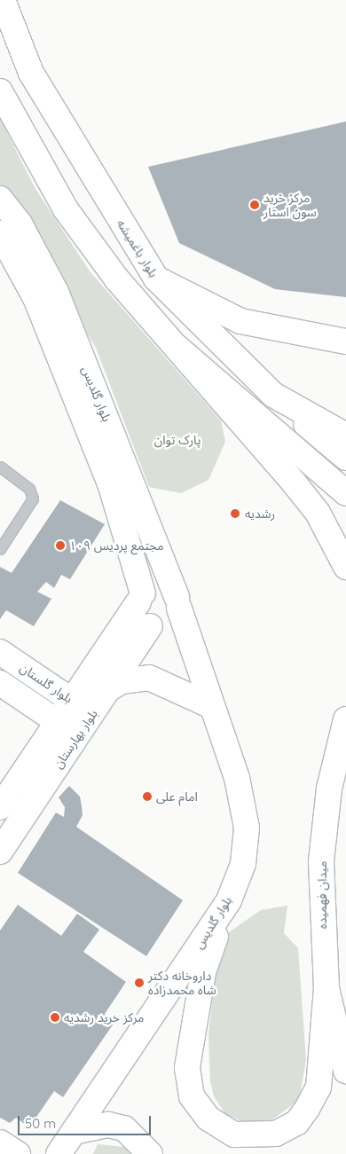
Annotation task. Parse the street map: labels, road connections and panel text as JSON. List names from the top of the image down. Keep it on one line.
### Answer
{"streets":{"main road":["بلوار باغمیشه","بلوار گلدیس","بلوار گلستان","بلوار بهارستان","میدان فهمیده"]},"crossings":[["بلوار گلدیس","بلوار بهارستان"],["بلوار گلستان","بلوار بهارستان"]],"parks":["پارک توان"],"places":["مرکز خرید سون استار","رشدیه","مجتمع پردیس ۱۰۹","امام علی","داروخانه دکتر شاه محمدزاده","مرکز خرید رشدیه"],"scale_bar":"50 m"}
